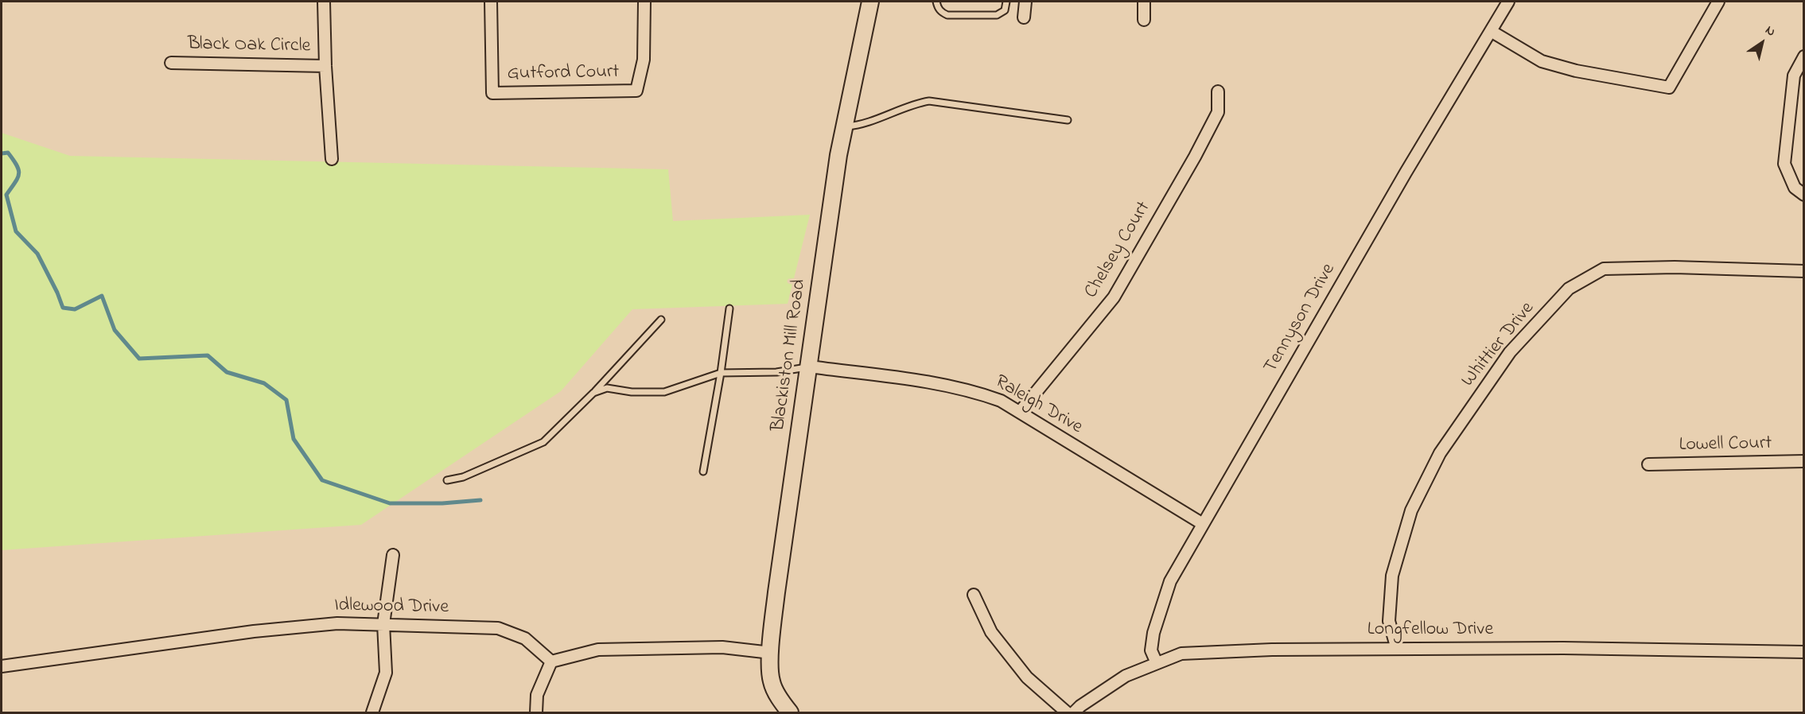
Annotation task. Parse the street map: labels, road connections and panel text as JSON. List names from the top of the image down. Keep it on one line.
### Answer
{"streets":{"main road":["Blackiston Mill Road"],"street":["Black Oak Circle","Gutford Court","Chelsey Court","Tennyson Drive","Whittier Drive","Raleigh Drive","Lowell Court","Idlewood Drive","Longfellow Drive"]},"crossings":[["Chelsey Court","Raleigh Drive"],["Tennyson Drive","Raleigh Drive"],["Tennyson Drive","Longfellow Drive"],["Whittier Drive","Longfellow Drive"],["Blackiston Mill Road","Raleigh Drive"]],"north":"top right"}
